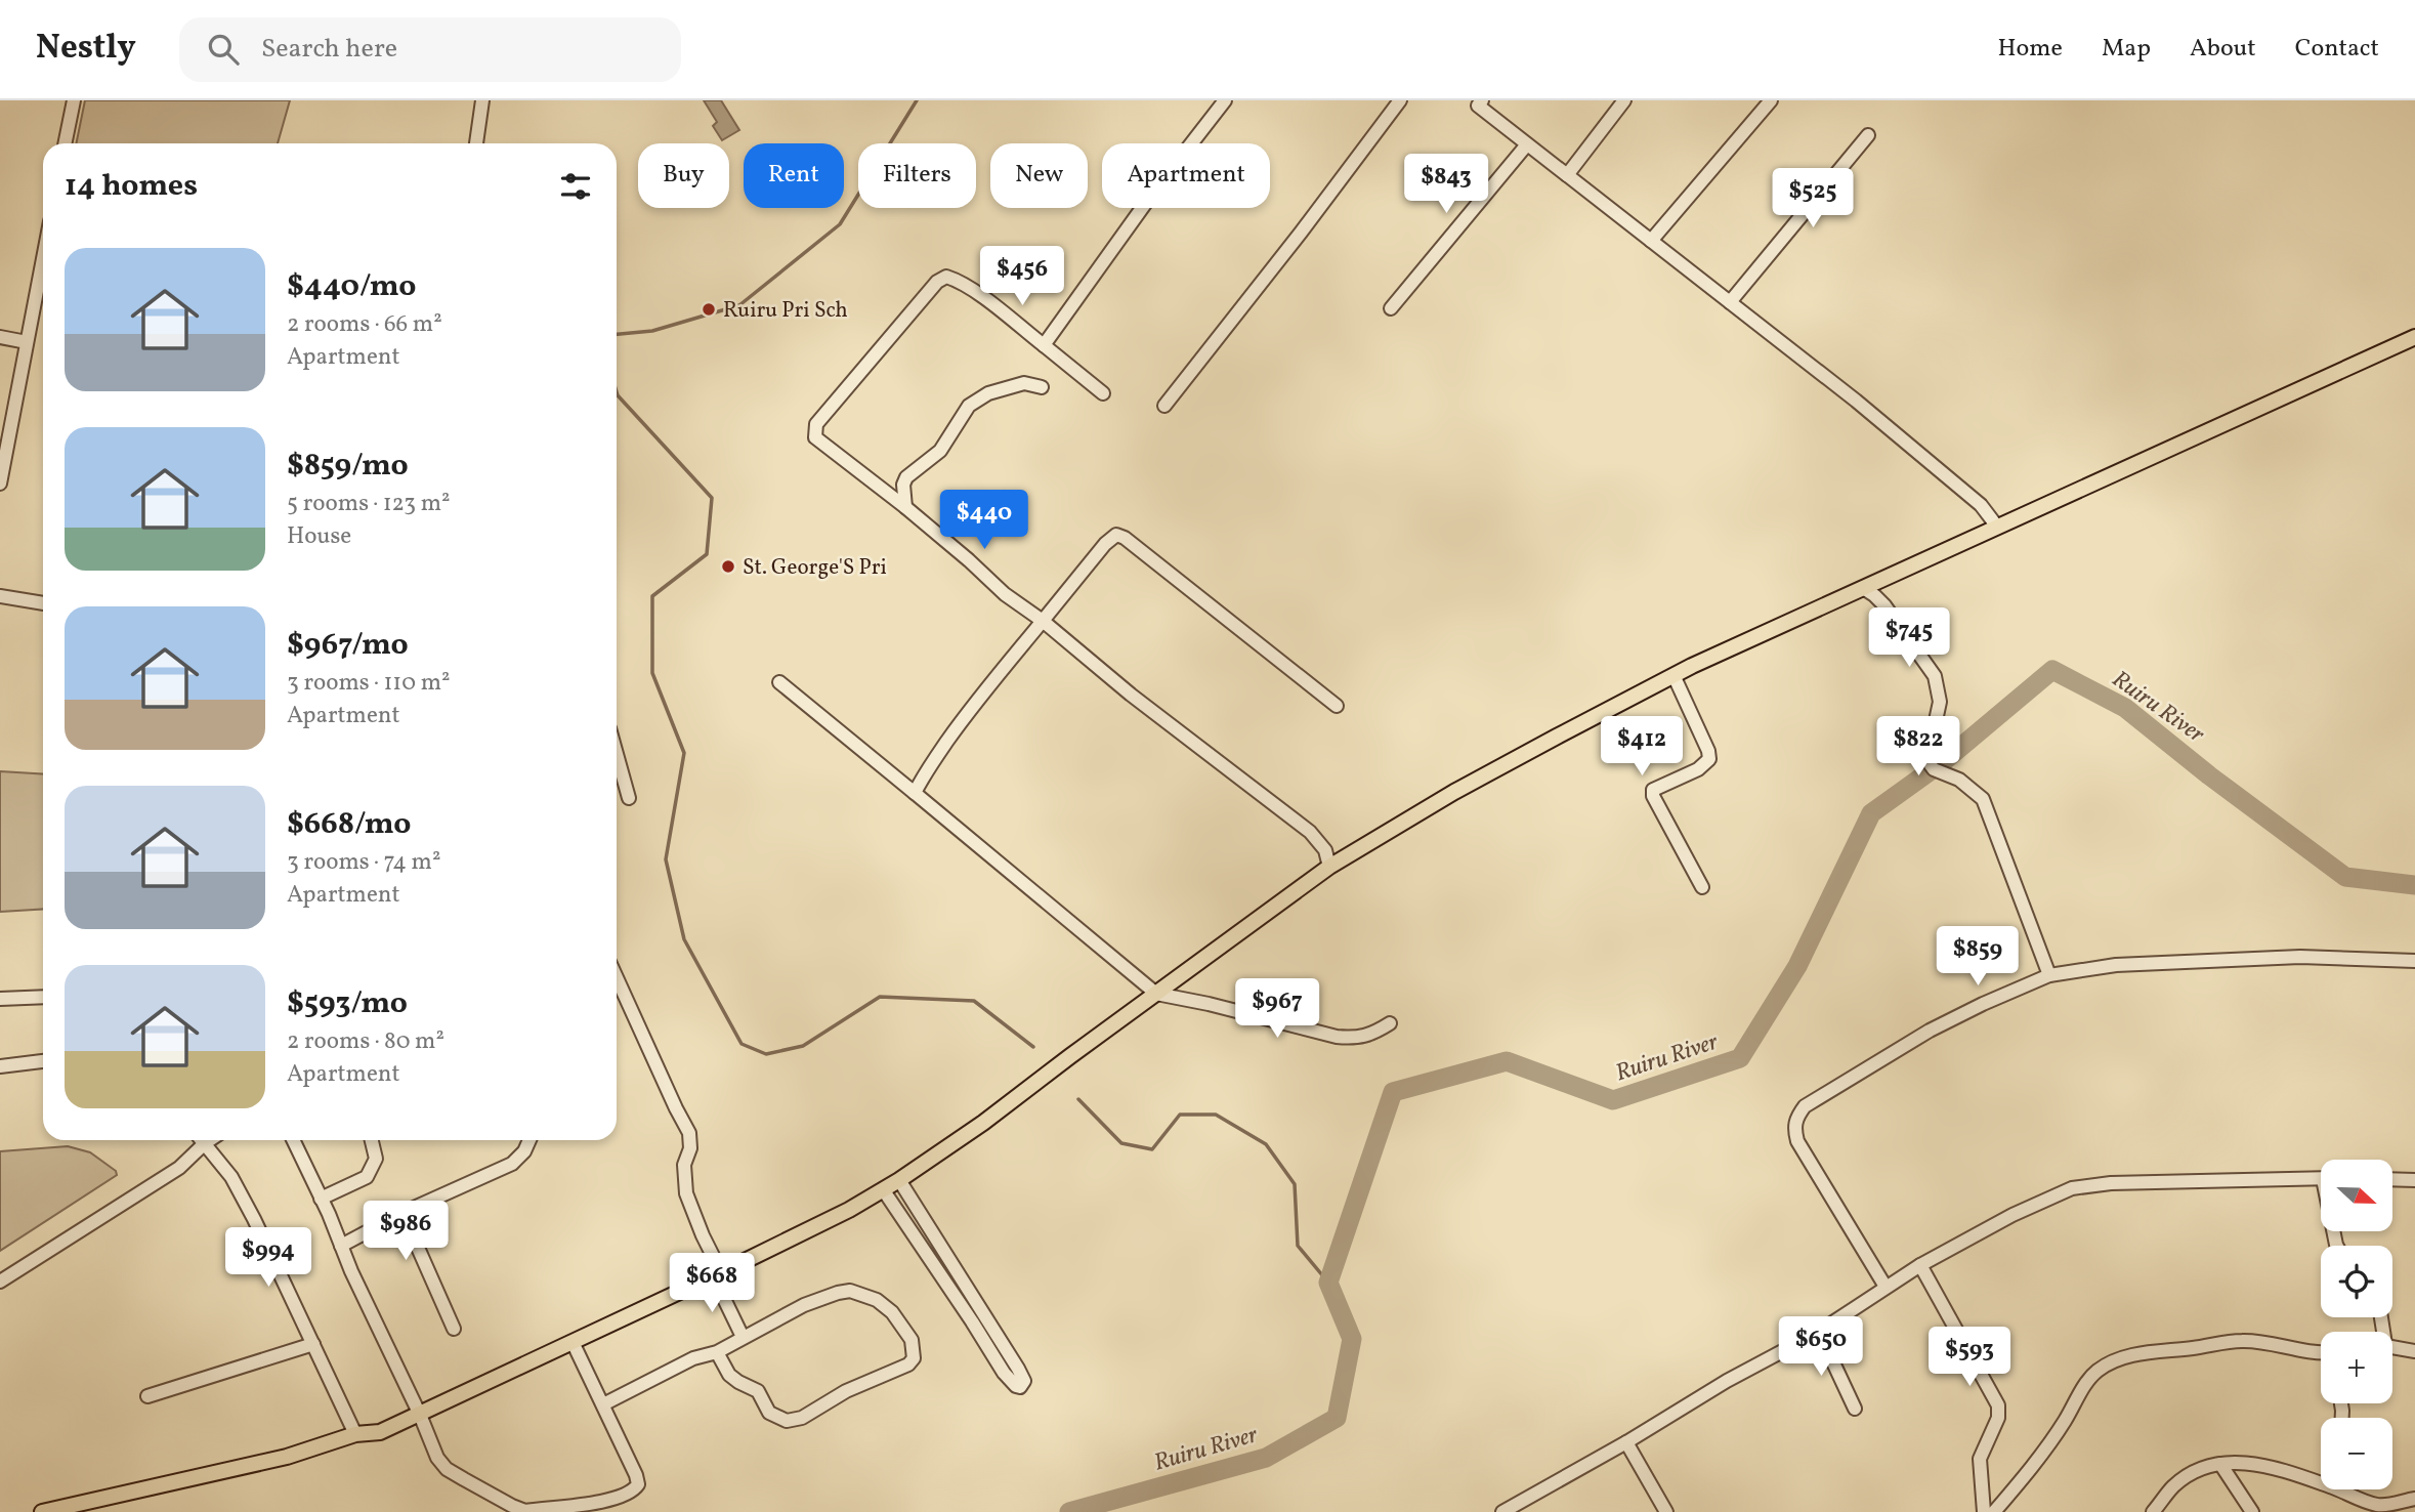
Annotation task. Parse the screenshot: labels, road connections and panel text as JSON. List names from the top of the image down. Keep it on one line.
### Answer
{"water":["Ruiru River"],"places":["Ruiru Pri Sch","St. George'S Pri"],"north":"right","page":{"header":"Nestly","search":"Search here","nav":["Home","Map","About","Contact"],"chip":["Buy","Rent","Filters","New","Apartment"],"heading":"14 homes","price":["$843","$525","$456","$440","$745","$412","$822","$859","$967","$986","$994","$668","$650","$593"],"list":[{"name":"$440/mo","note":"2 rooms · 66 m² · Apartment"},{"name":"$859/mo","note":"5 rooms · 123 m² · House"},{"name":"$967/mo","note":"3 rooms · 110 m² · Apartment"},{"name":"$668/mo","note":"3 rooms · 74 m² · Apartment"},{"name":"$593/mo","note":"2 rooms · 80 m² · Apartment"}],"map_buttons":["+","−"]}}
